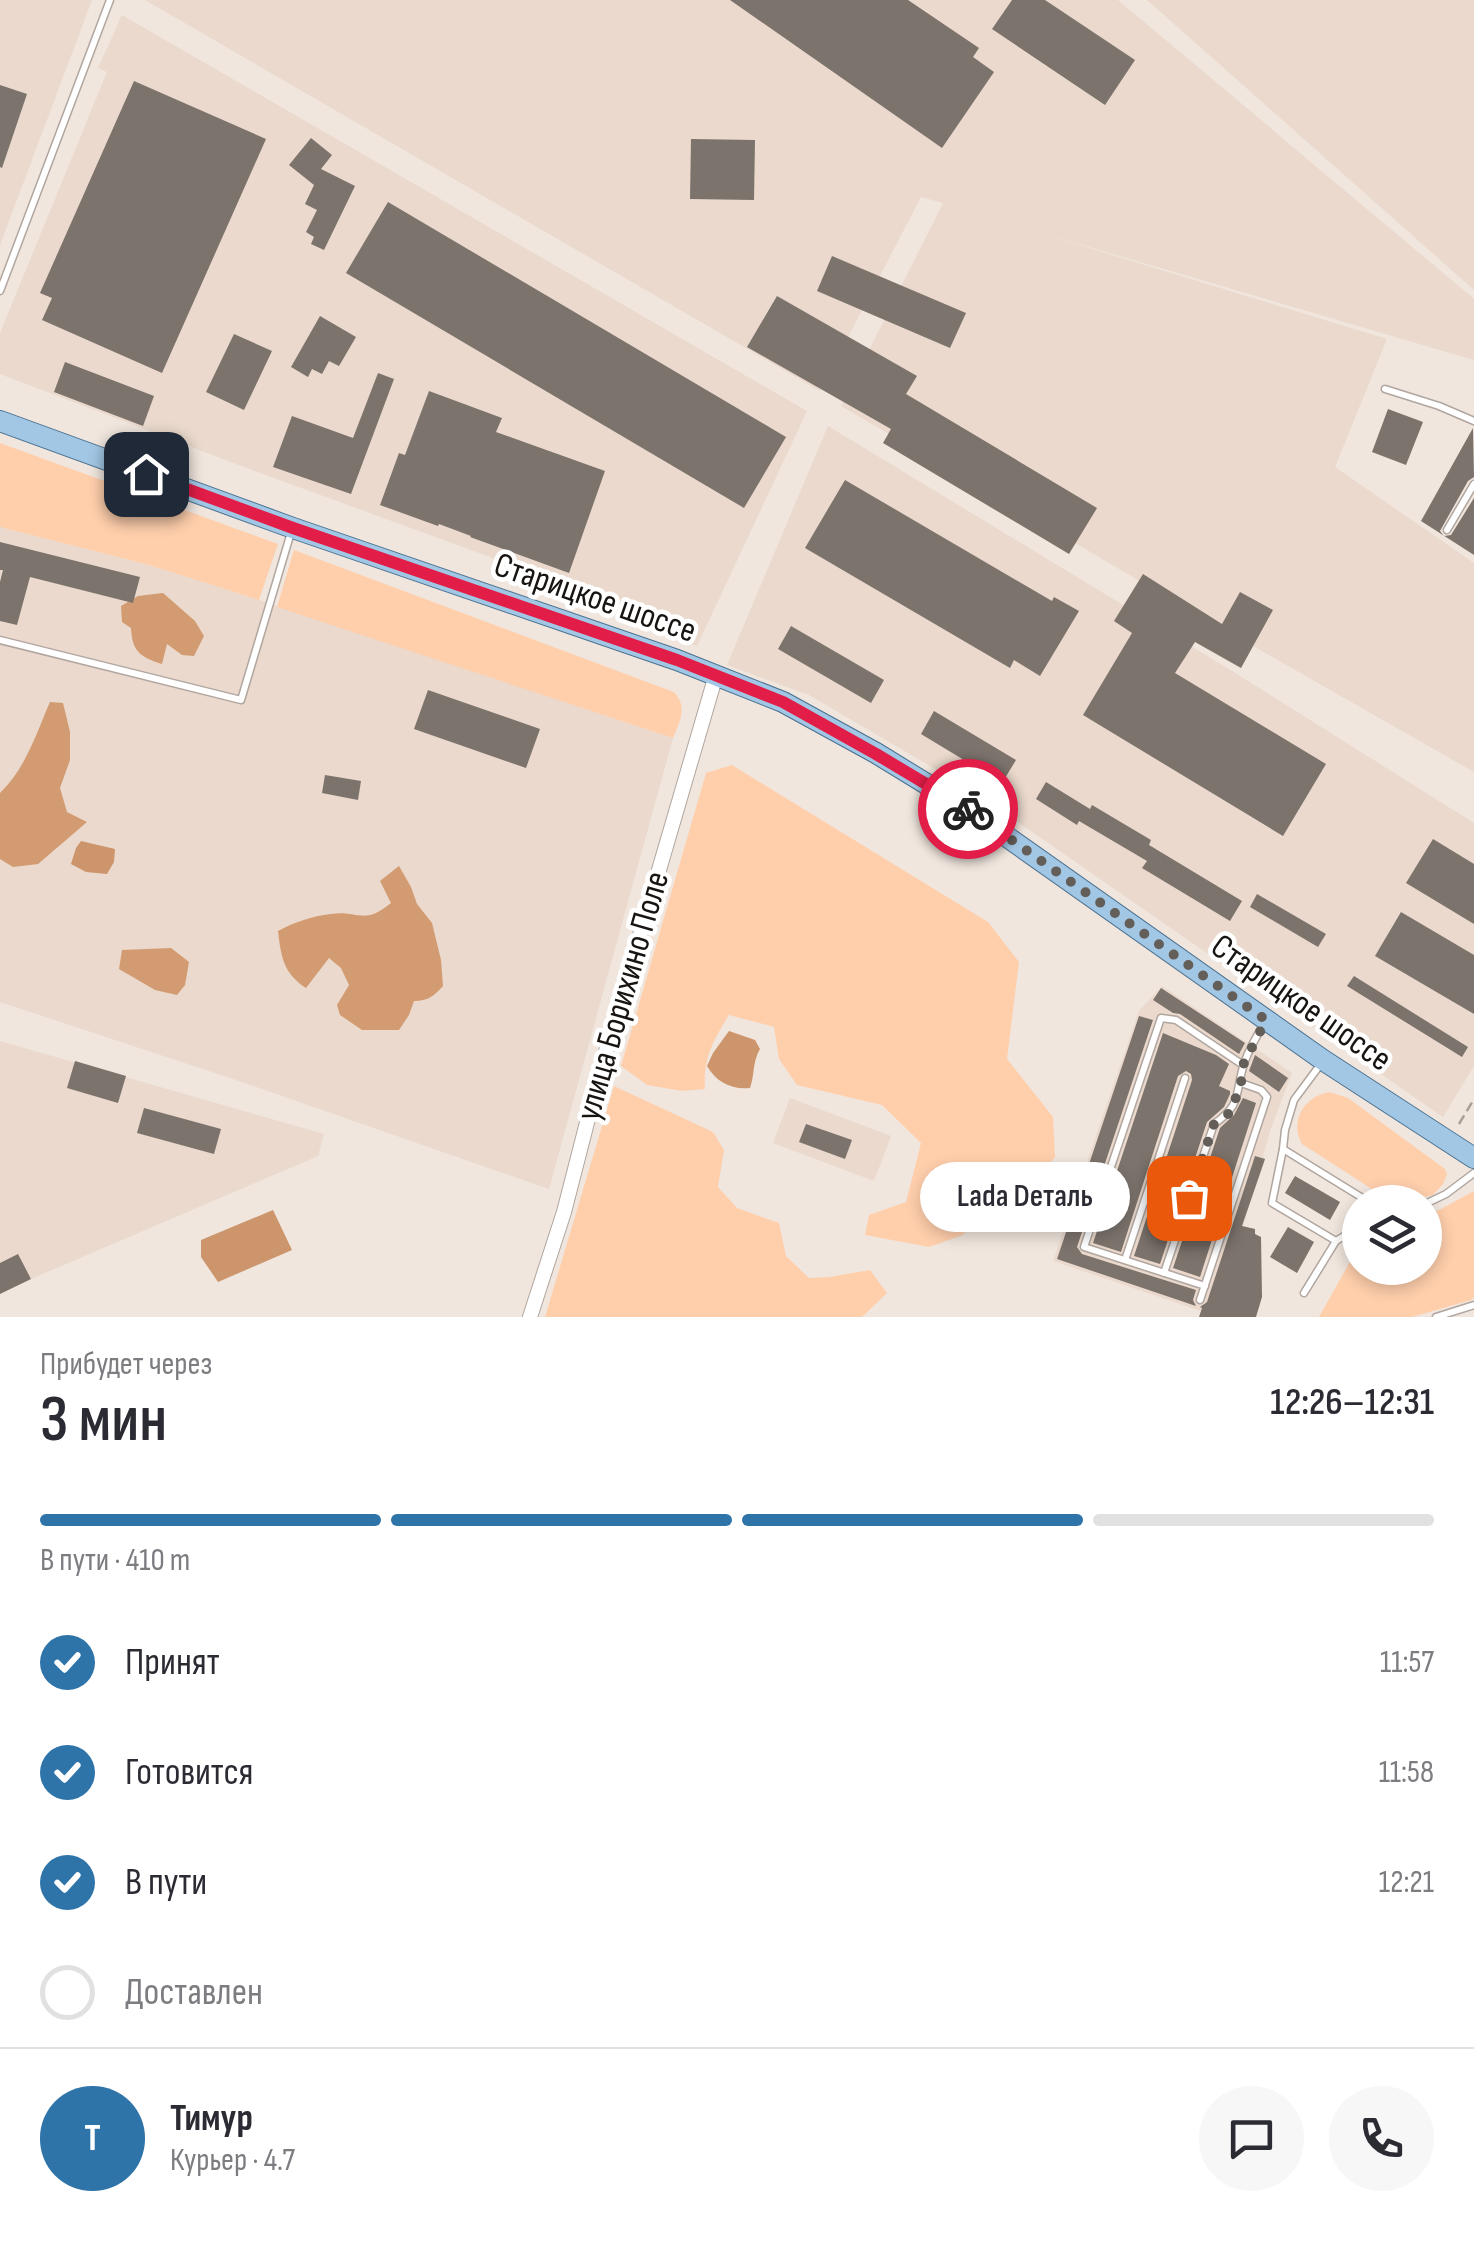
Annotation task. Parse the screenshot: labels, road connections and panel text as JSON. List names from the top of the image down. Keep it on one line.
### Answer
{"streets":{"main road":["Старицкое шоссе"],"street":["улица Борихино Поле"]},"crossings":[["Старицкое шоссе","улица Борихино Поле"]],"places":["Lada Dеталь"],"page":{"bubble":"Lada Dеталь","heading":["3 мин","Прибудет через","12:26–12:31"],"panel":["Тимур","Курьер · 4.7"],"bar":"В пути · 410 m","list":[["Принят","11:57"],["Готовится","11:58"],["В пути","12:21"],"Доставлен"],"round":"Т"}}
